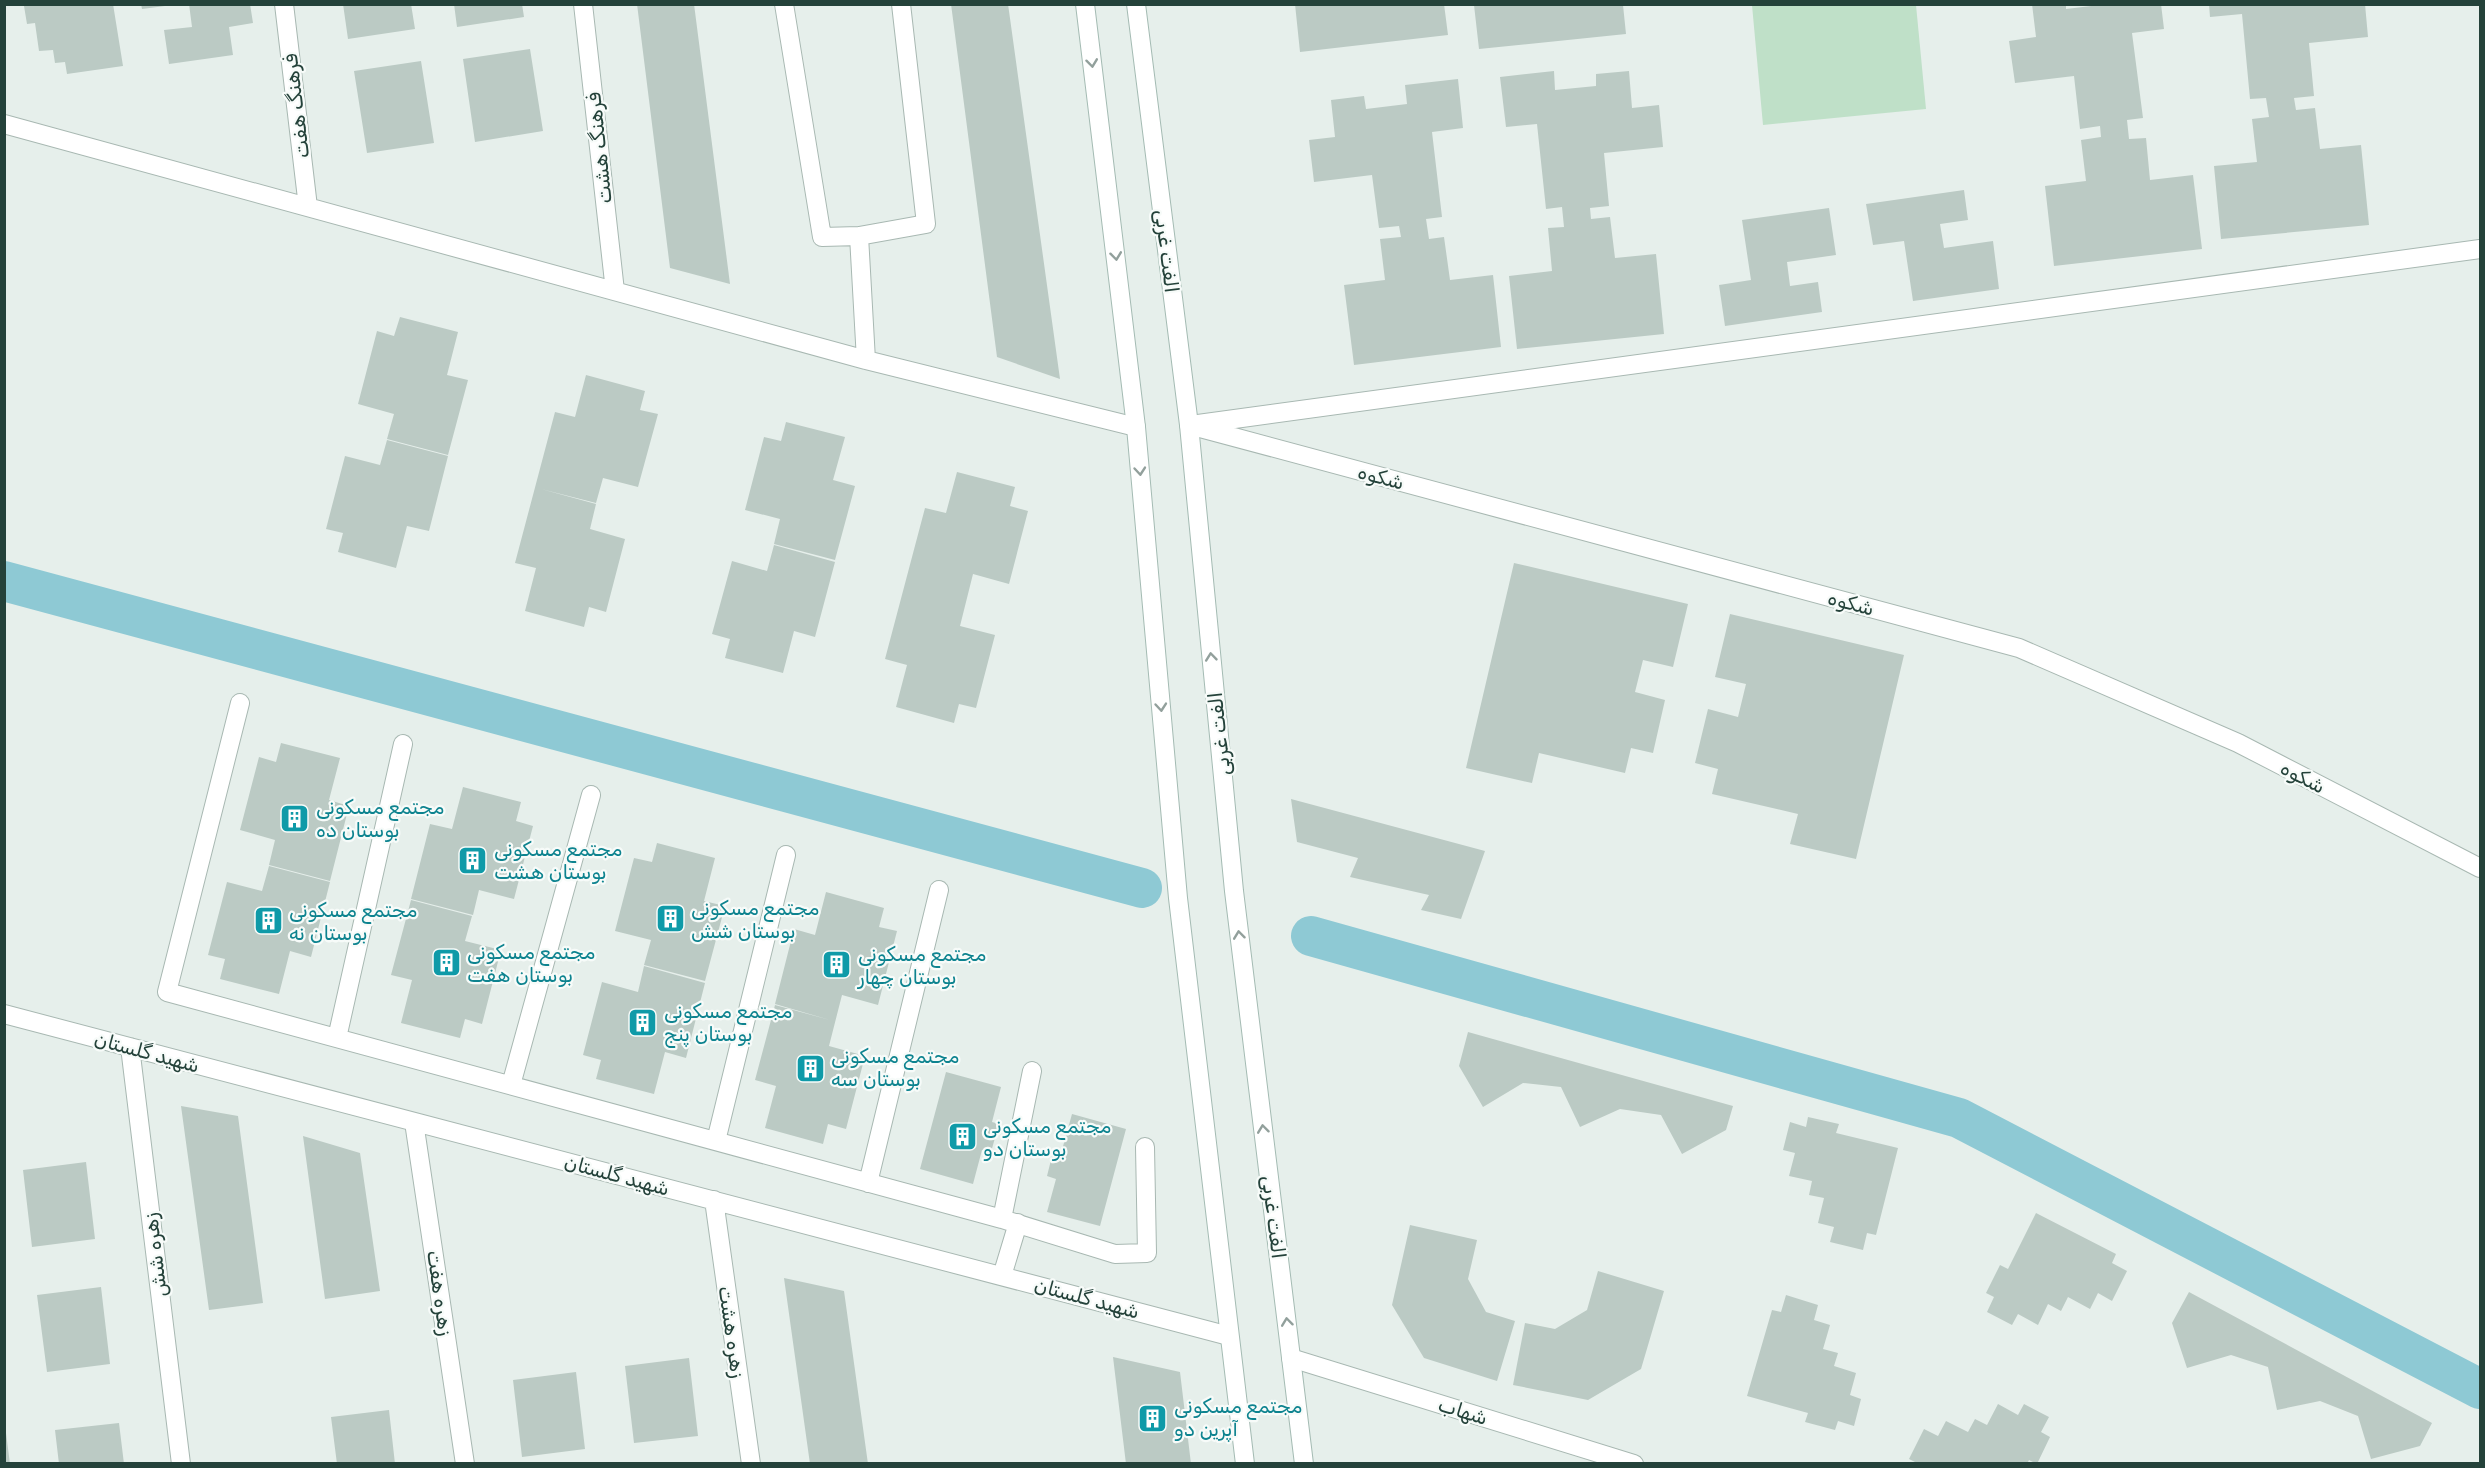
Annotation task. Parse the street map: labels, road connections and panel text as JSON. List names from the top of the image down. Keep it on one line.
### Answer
{"streets":{"street":["فرهنگ هفت","فرهنگ هشت","الفت غربی","شکوه","شهید گلستان","زهره شش","زهره هفت","زهره هشت","شهاب"]},"crossings":[["الفت غربی","شکوه"],["الفت غربی","شهاب"],["شهید گلستان","زهره شش"],["شهید گلستان","زهره هفت"],["شهید گلستان","زهره هشت"]],"places":{"building":["مجتمع مسکونی بوستان ده","مجتمع مسکونی بوستان هشت","مجتمع مسکونی بوستان شش","مجتمع مسکونی بوستان نه","مجتمع مسکونی بوستان هفت","مجتمع مسکونی بوستان چهار","مجتمع مسکونی بوستان پنج","مجتمع مسکونی بوستان سه","مجتمع مسکونی بوستان دو","مجتمع مسکونی آپرین دو"]}}
